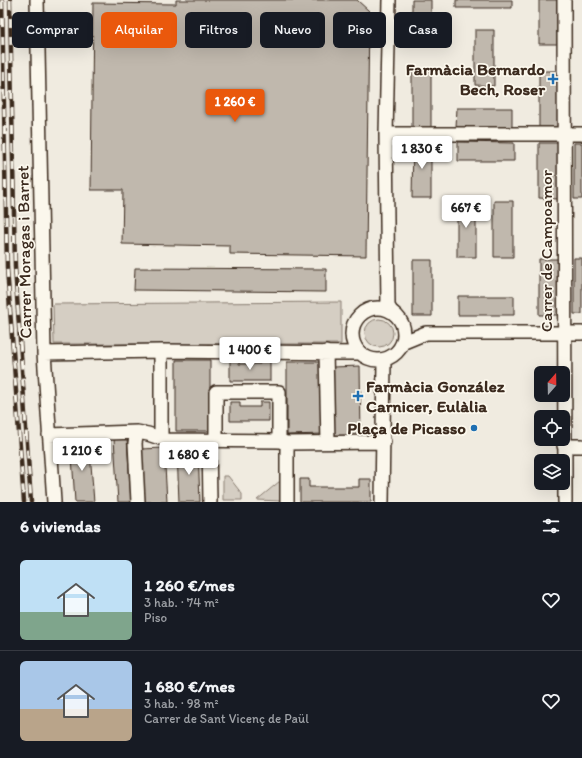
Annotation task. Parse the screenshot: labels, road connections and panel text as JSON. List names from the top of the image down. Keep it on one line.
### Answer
{"streets":{"street":["Carrer de Campoamor","Carrer Moragas i Barret"]},"places":{"health":["Farmàcia Bernardo Bech, Roser","Farmàcia González Carnicer, Eulàlia"],"other":["Plaça de Picasso"]},"north":"top","page":{"chip":["Comprar","Alquilar","Filtros","Nuevo","Piso","Casa"],"price":["1 260 €","1 830 €","667 €","1 400 €","1 210 €","1 680 €"],"heading":"6 viviendas","list":[{"name":"1 260 €/mes","note":"3 hab. · 74 m² · Piso"},{"name":"1 680 €/mes","note":"3 hab. · 98 m² · Carrer de Sant Vicenç de Paül"}]}}
